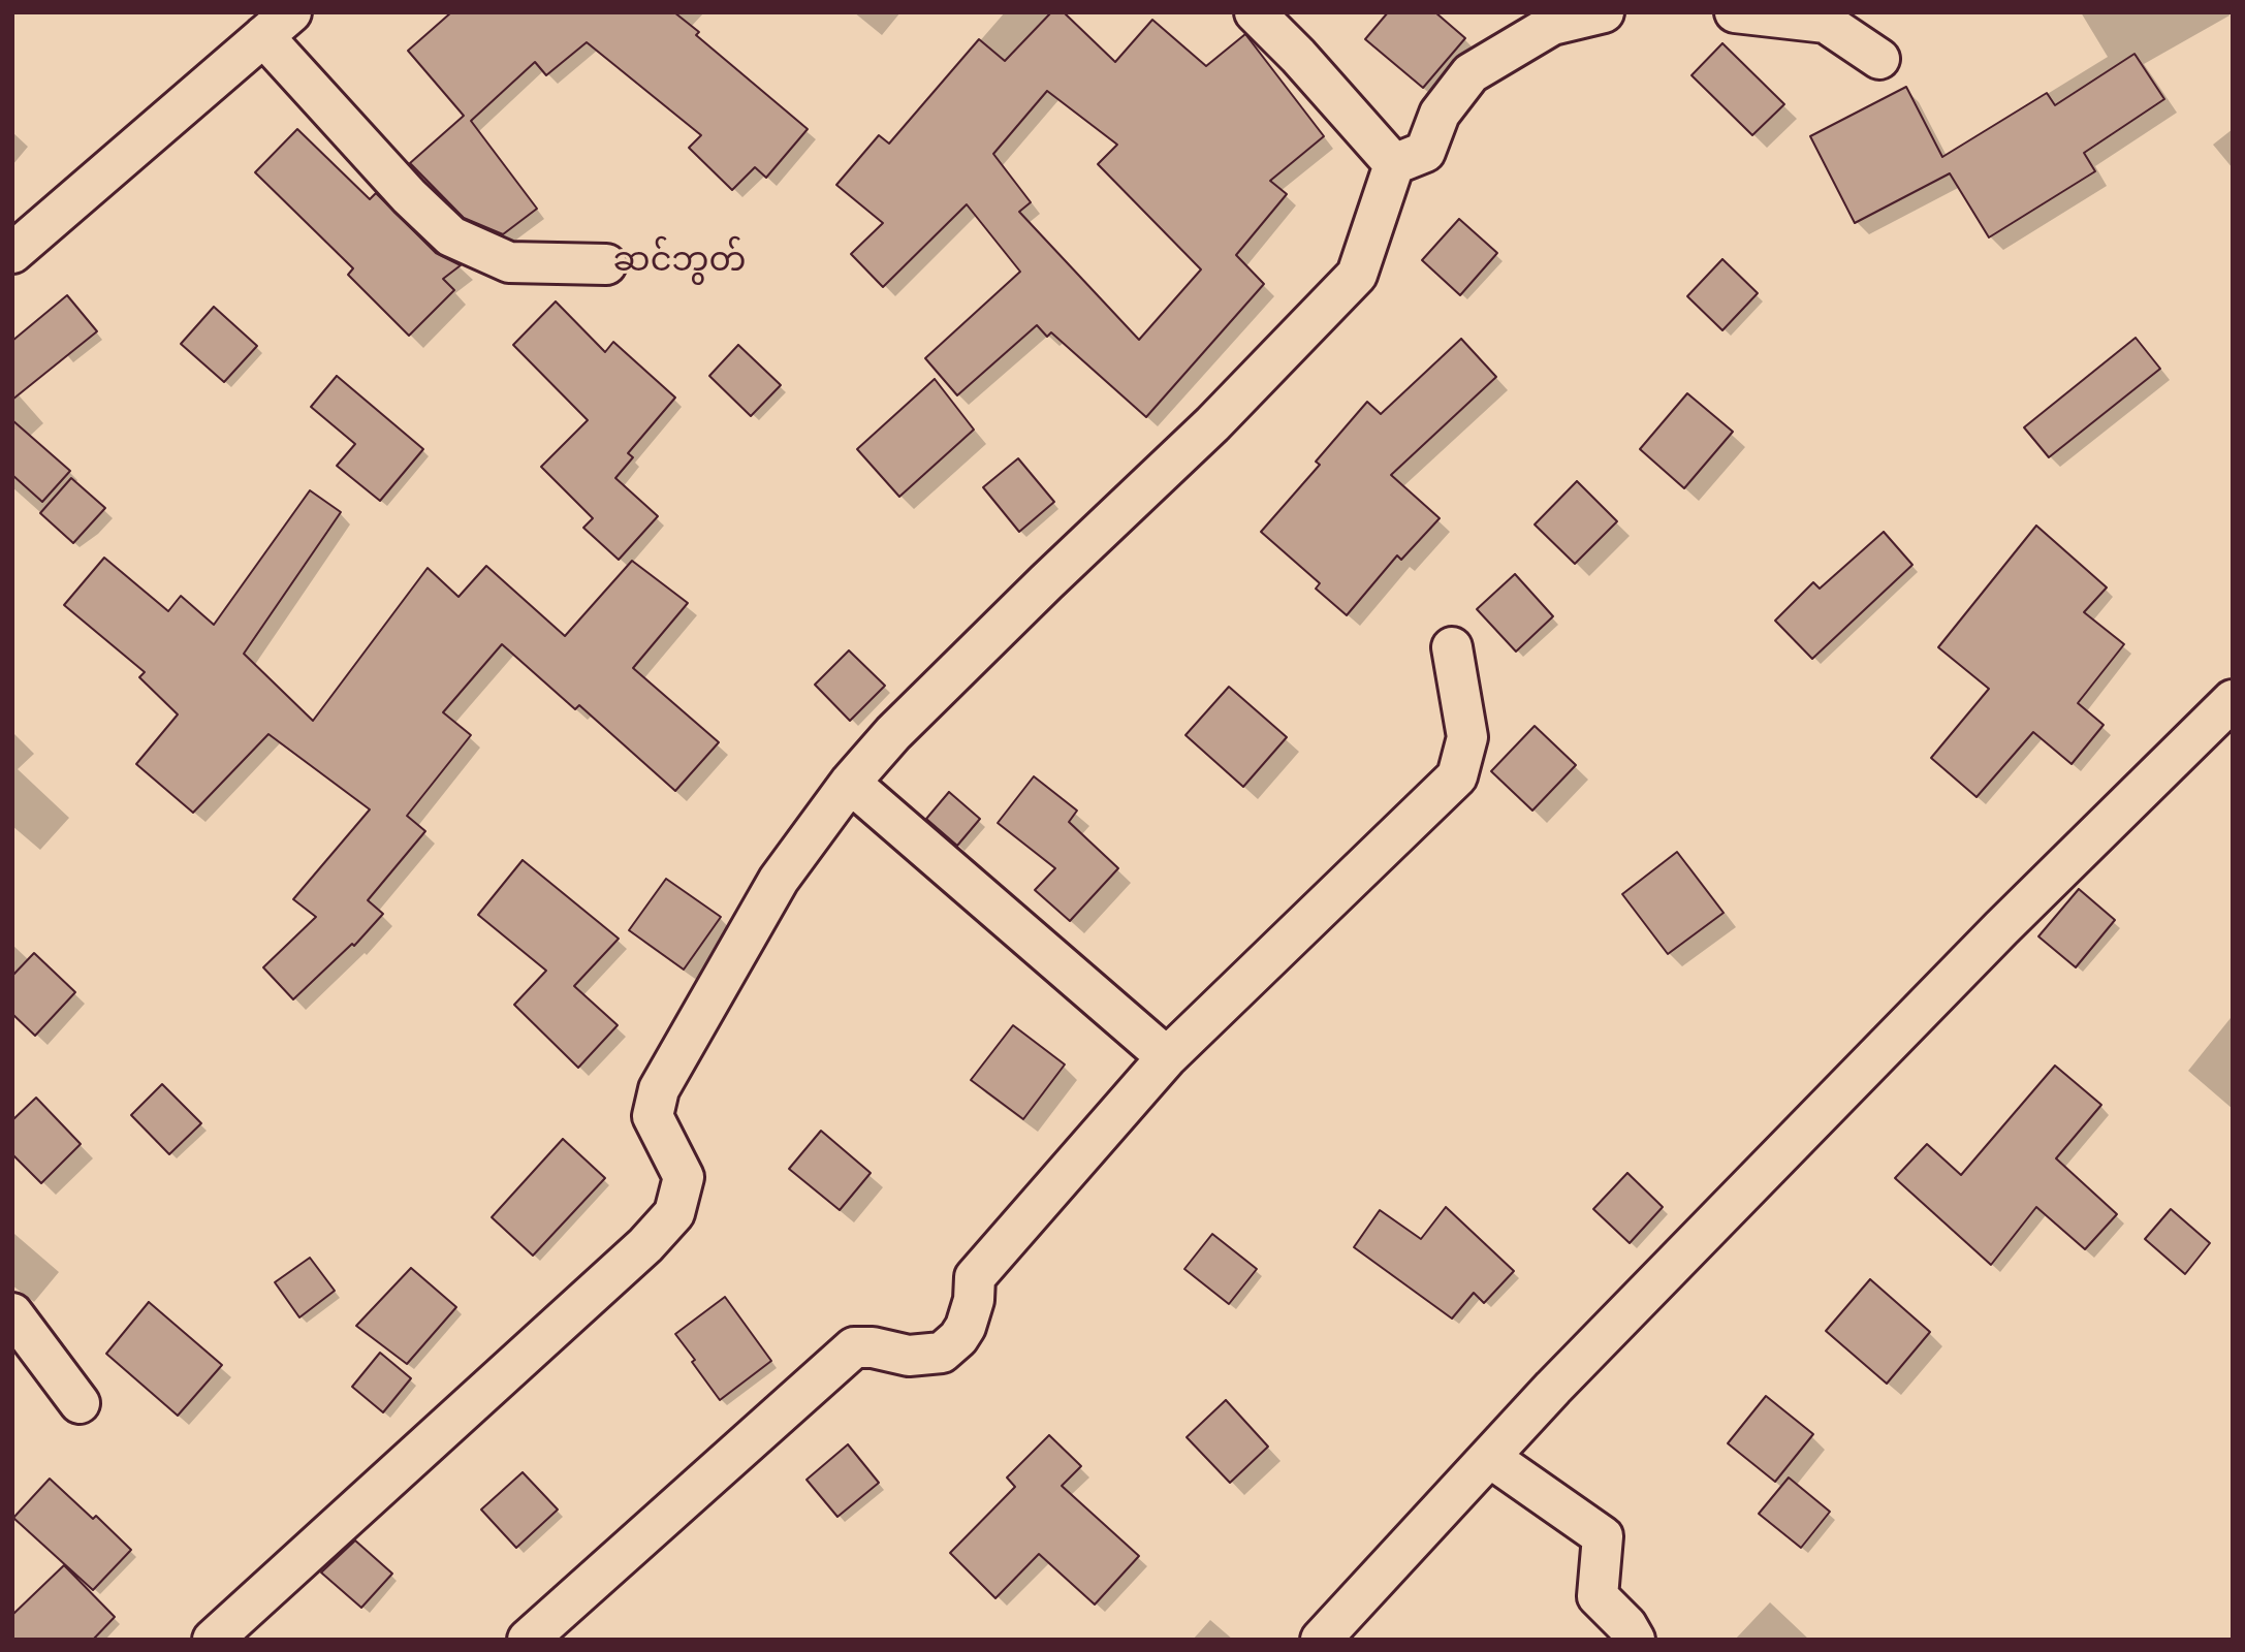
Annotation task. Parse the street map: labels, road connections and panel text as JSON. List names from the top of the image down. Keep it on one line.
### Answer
{"districts":["ဆင်ဘွတ်"]}
